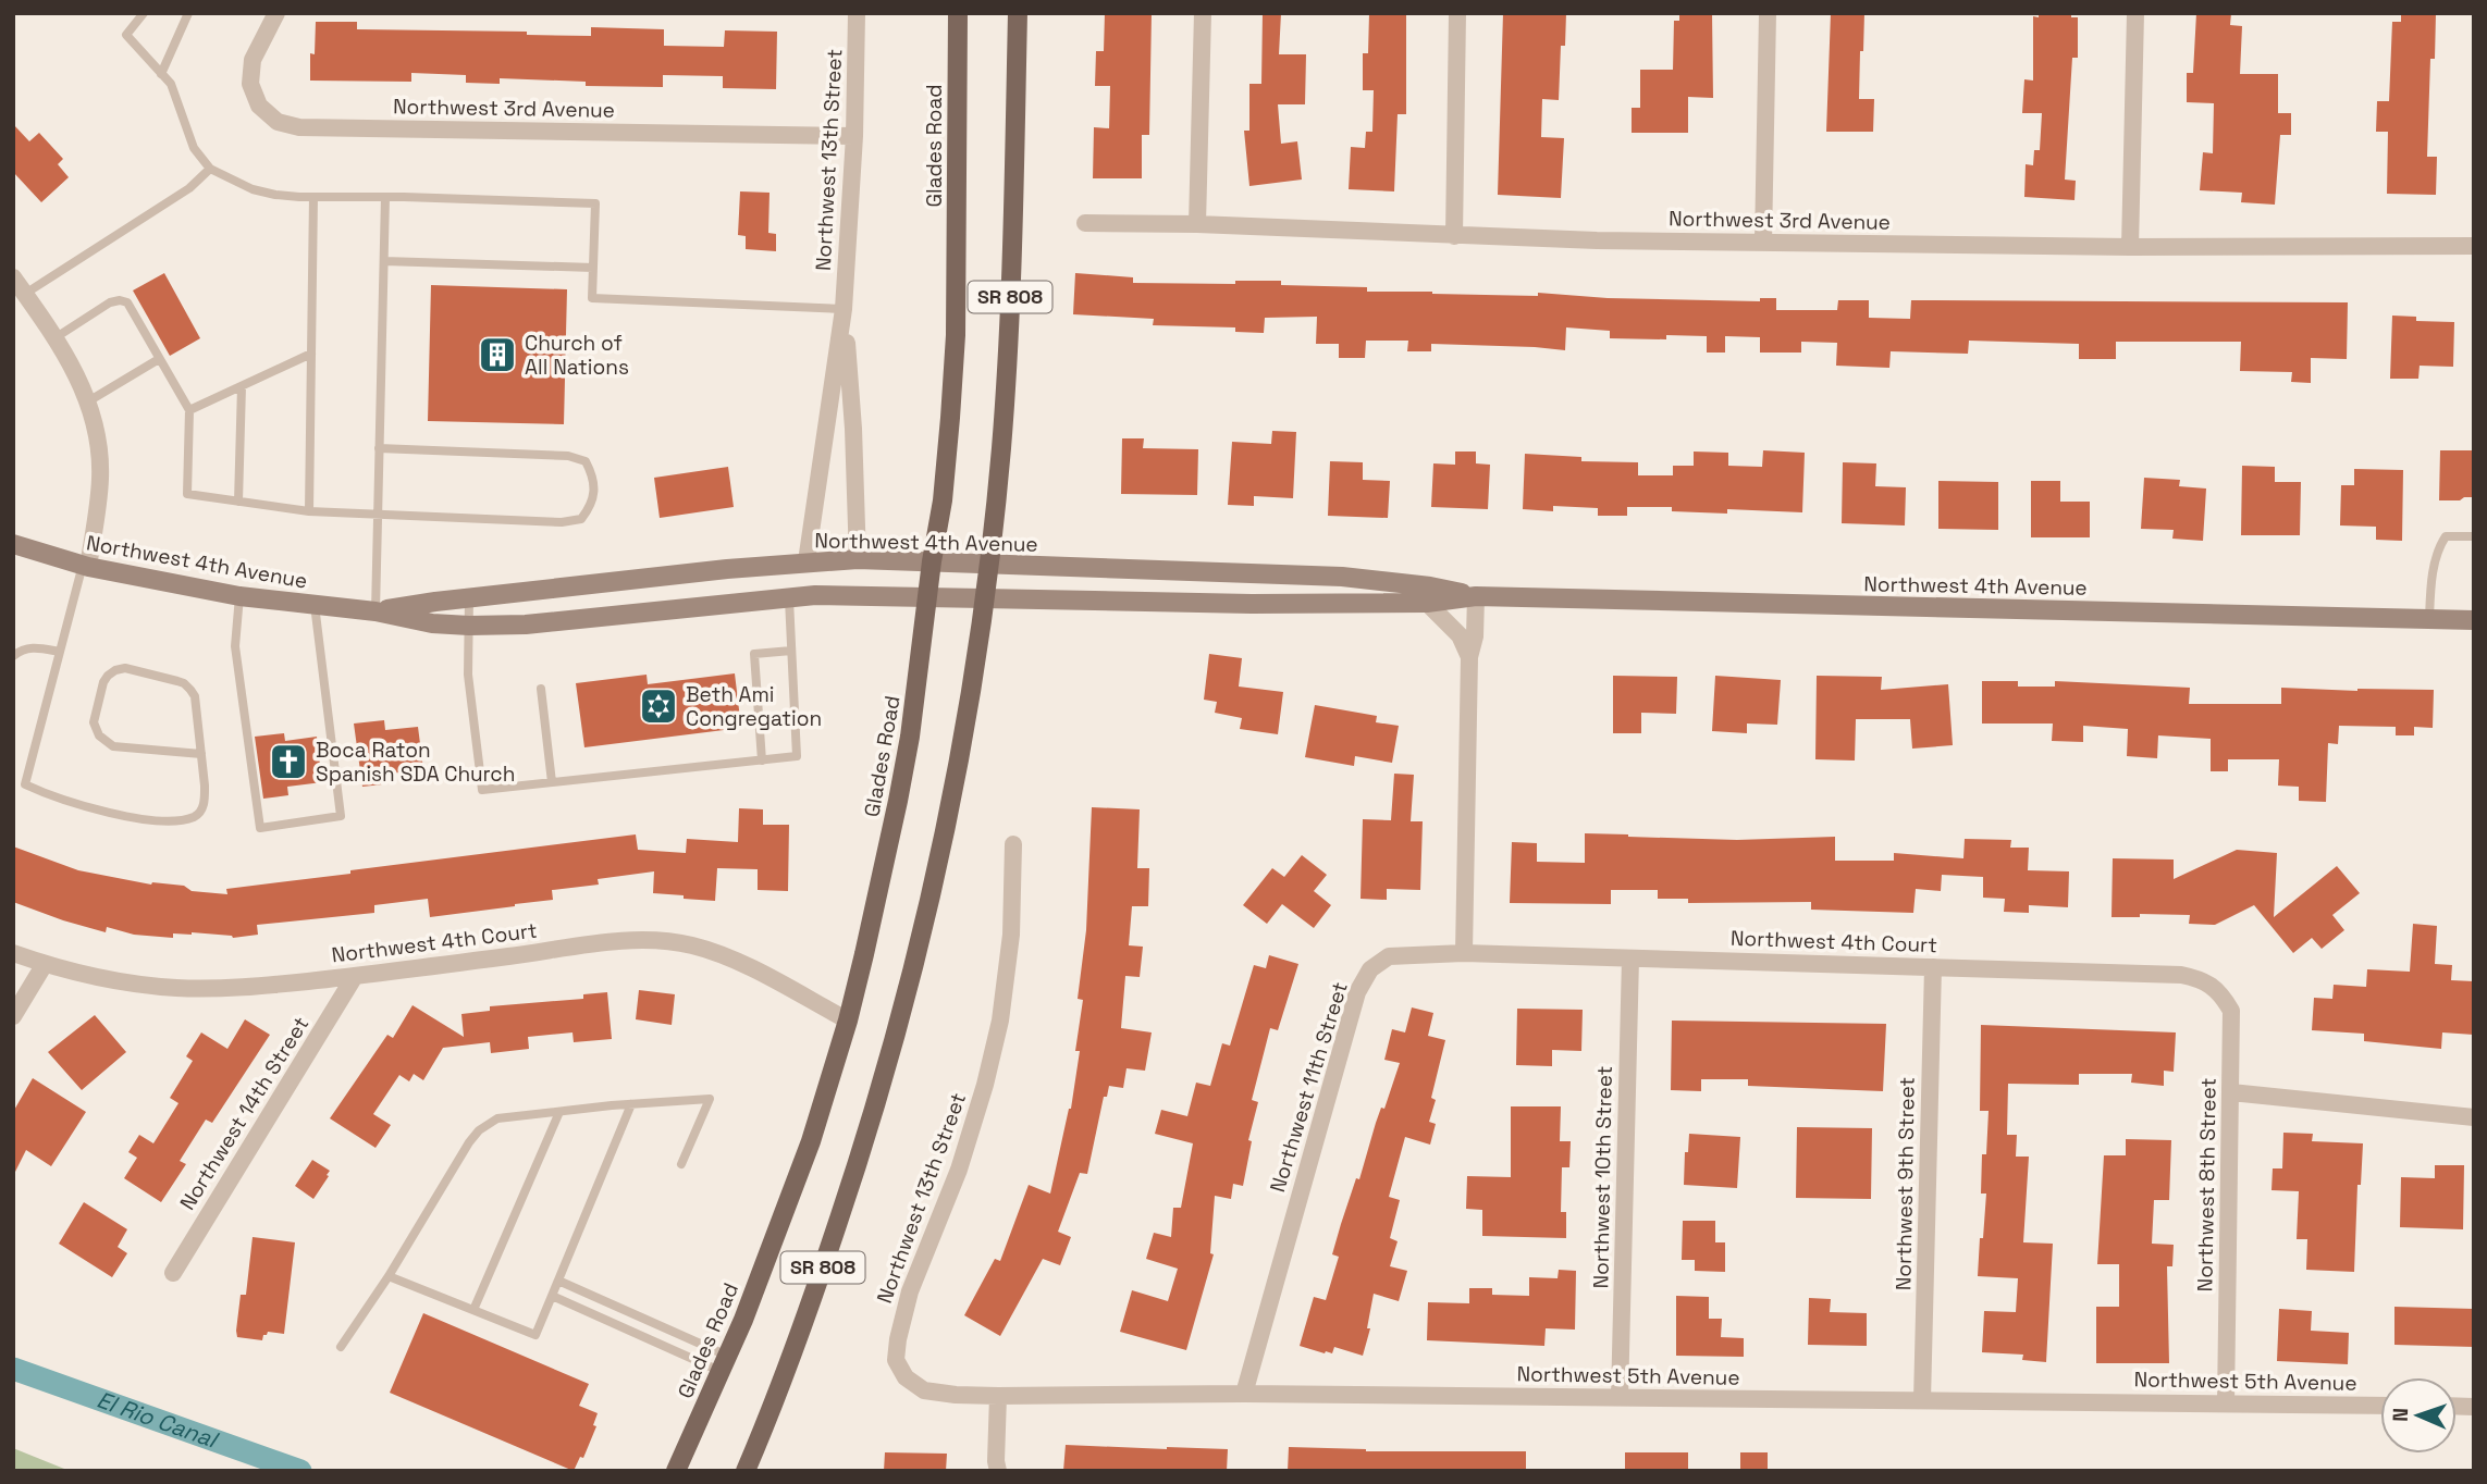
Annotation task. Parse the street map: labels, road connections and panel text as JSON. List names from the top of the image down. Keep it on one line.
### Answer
{"streets":{"main road":["Glades Road","SR 808"],"street":["Northwest 3rd Avenue","Northwest 13th Street","Northwest 4th Avenue","Northwest 4th Court","Northwest 11th Street","Northwest 14th Street","Northwest 10th Street","Northwest 9th Street","Northwest 8th Street","Northwest 5th Avenue"]},"crossings":[["Northwest 3rd Avenue","Northwest 13th Street"],["Glades Road","Northwest 4th Avenue"],["Glades Road","Northwest 4th Court"],["Northwest 13th Street","Northwest 4th Avenue"],["Northwest 13th Street","Northwest 5th Avenue"],["SR 808","Northwest 4th Avenue"],["Northwest 4th Court","Northwest 11th Street"],["Northwest 4th Court","Northwest 14th Street"],["Northwest 4th Court","Northwest 10th Street"],["Northwest 4th Court","Northwest 9th Street"],["Northwest 4th Court","Northwest 8th Street"],["Northwest 11th Street","Northwest 5th Avenue"],["Northwest 10th Street","Northwest 5th Avenue"],["Northwest 9th Street","Northwest 5th Avenue"],["Northwest 8th Street","Northwest 5th Avenue"]],"water":["El Rio Canal"],"places":{"building":["Church of All Nations"],"synagogue":["Beth Ami Congregation"],"church":["Boca Raton Spanish SDA Church"]},"north":"left"}
